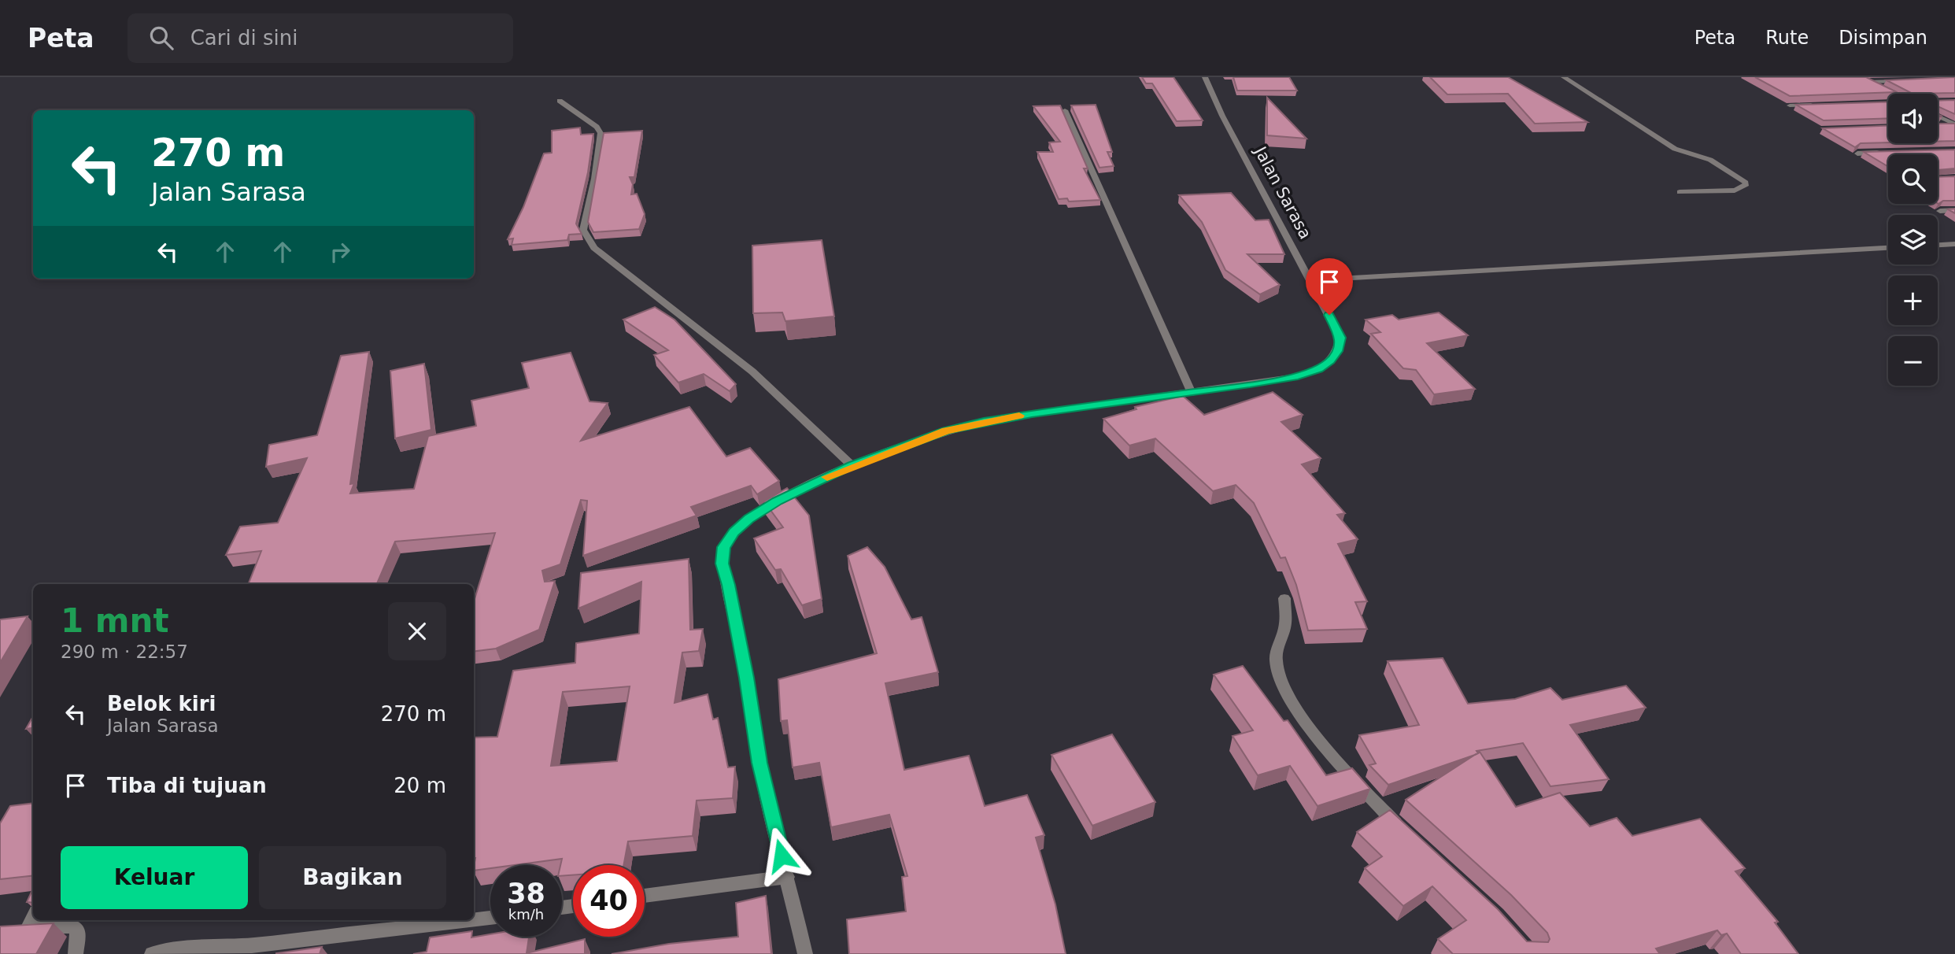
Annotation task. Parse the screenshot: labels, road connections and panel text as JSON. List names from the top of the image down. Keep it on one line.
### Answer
{"streets":{"street":["Jalan Sarasa"]},"page":{"header":"Peta","search":"Cari di sini","nav":["Peta","Rute","Disimpan"],"map_buttons":["+","−"],"turn":["270 m","Jalan Sarasa"],"heading":["1 mnt","290 m · 22:57"],"list":[{"name":"Belok kiri","note":"Jalan Sarasa","value":"270 m"},{"name":"Tiba di tujuan","value":"20 m"}],"buttons":["Keluar","Bagikan"],"speed":"38 km/h","limit":"40"}}
